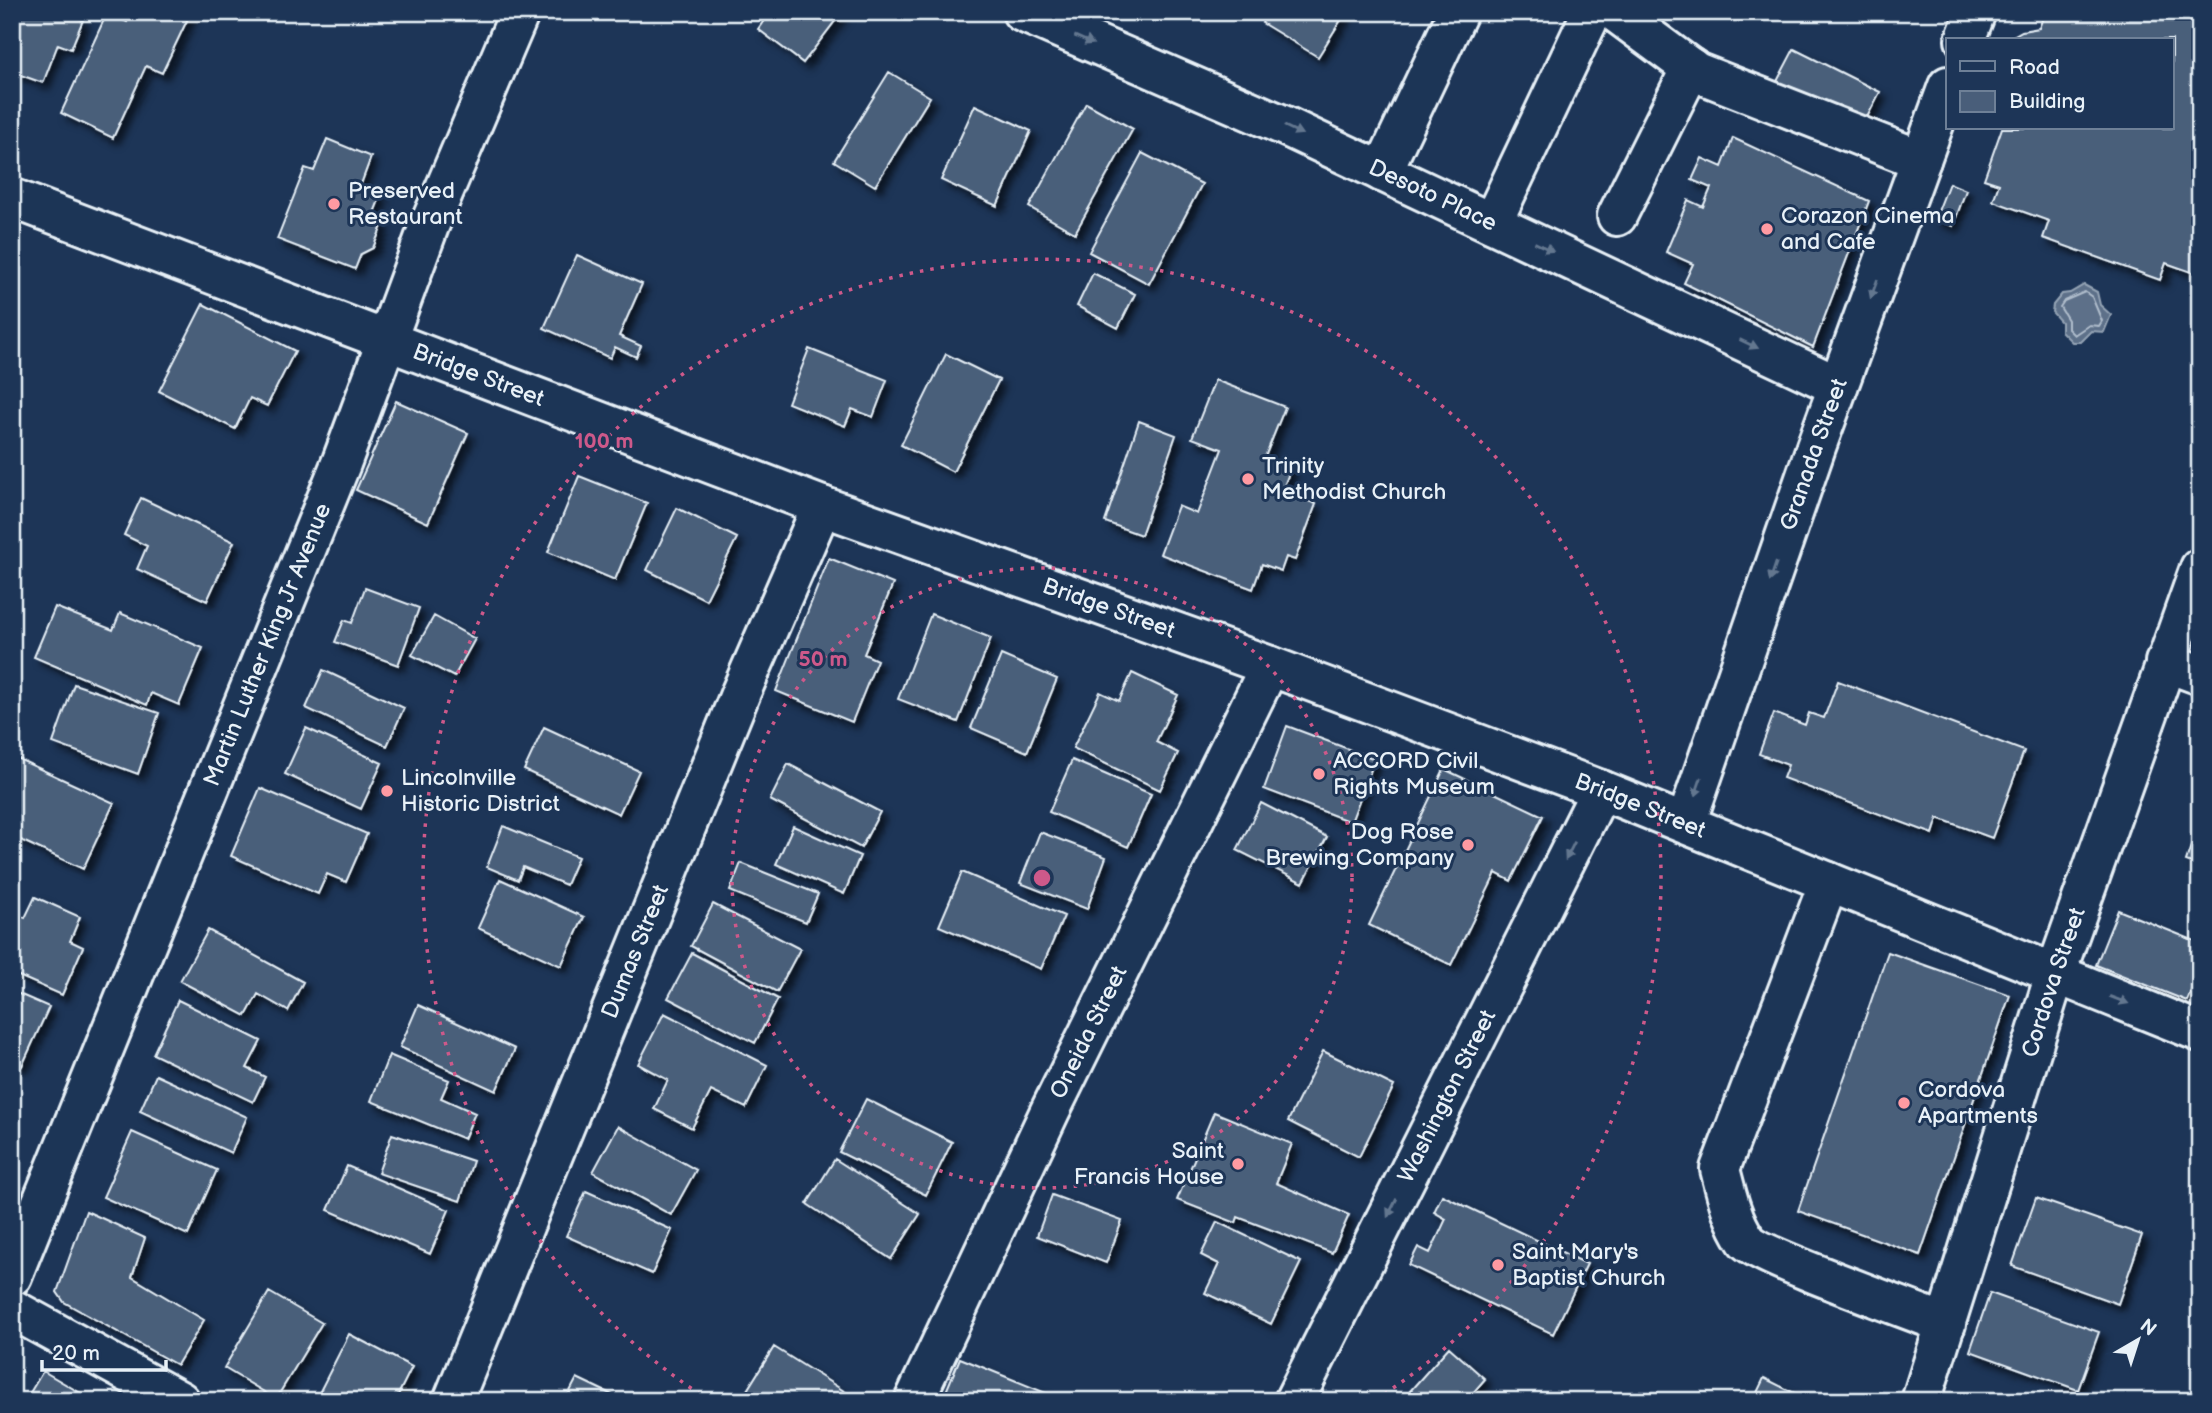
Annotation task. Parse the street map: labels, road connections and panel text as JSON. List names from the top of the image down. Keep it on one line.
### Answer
{"streets":{"street":["Desoto Place","Bridge Street","Granada Street","Martin Luther King Jr Avenue","Dumas Street","Cordova Street","Oneida Street","Washington Street"]},"crossings":[["Desoto Place","Granada Street"],["Bridge Street","Granada Street"],["Bridge Street","Martin Luther King Jr Avenue"],["Bridge Street","Dumas Street"],["Bridge Street","Cordova Street"],["Bridge Street","Oneida Street"],["Bridge Street","Washington Street"]],"one_way":["Granada Street","Washington Street"],"places":["Preserved Restaurant","Corazon Cinema and Cafe","Trinity Methodist Church","ACCORD Civil Rights Museum","Lincolnville Historic District","Dog Rose Brewing Company","Cordova Apartments","Saint Francis House","Saint Mary's Baptist Church"],"legend":["Road","Building"],"scale_bar":"20 m","north":"top right","rings":["100 m","50 m"]}
